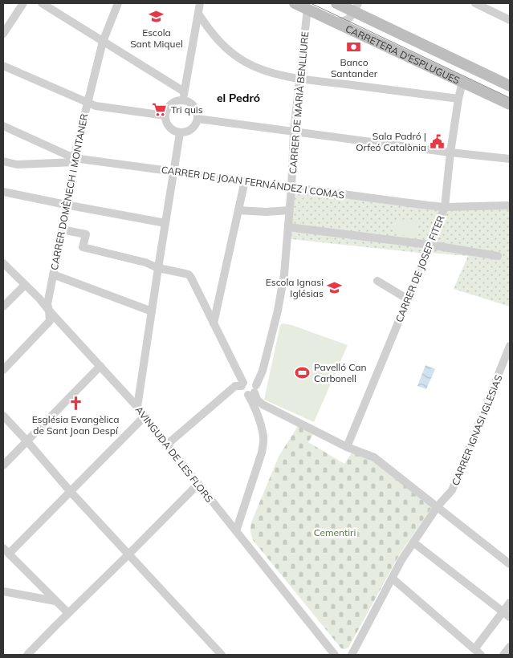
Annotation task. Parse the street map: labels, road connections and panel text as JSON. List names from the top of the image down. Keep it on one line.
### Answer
{"streets":{"street":["CARRETERA D'ESPLUGUES","CARRER DE MARIÀ BENLLIURE","CARRER DE JOAN FERNÁNDEZ I COMAS","CARRER DOMÈNECH I MONTANER","CARRER DE JOSEP FITER","CARRER IGNASI IGLESIAS","AVINGUDA DE LES FLORS"]},"crossings":[["CARRETERA D'ESPLUGUES","CARRER DE MARIÀ BENLLIURE"],["CARRETERA D'ESPLUGUES","CARRER DE JOSEP FITER"],["CARRER DE MARIÀ BENLLIURE","CARRER DE JOAN FERNÁNDEZ I COMAS"],["CARRER DE JOAN FERNÁNDEZ I COMAS","CARRER DOMÈNECH I MONTANER"],["CARRER DE JOAN FERNÁNDEZ I COMAS","CARRER DE JOSEP FITER"],["CARRER DOMÈNECH I MONTANER","AVINGUDA DE LES FLORS"]],"districts":["el Pedró"],"parks":["Cementiri"],"places":{"school or university":["Escola Sant Miquel","Escola Ignasi Iglésias"],"bank":["Banco Santander"],"supermarket":["Tri quis"],"public building":["Sala Padró | Orfeó Catalònia"],"sports":["Pavelló Can Carbonell"],"church":["Església Evangèlica de Sant Joan Despí"]}}
